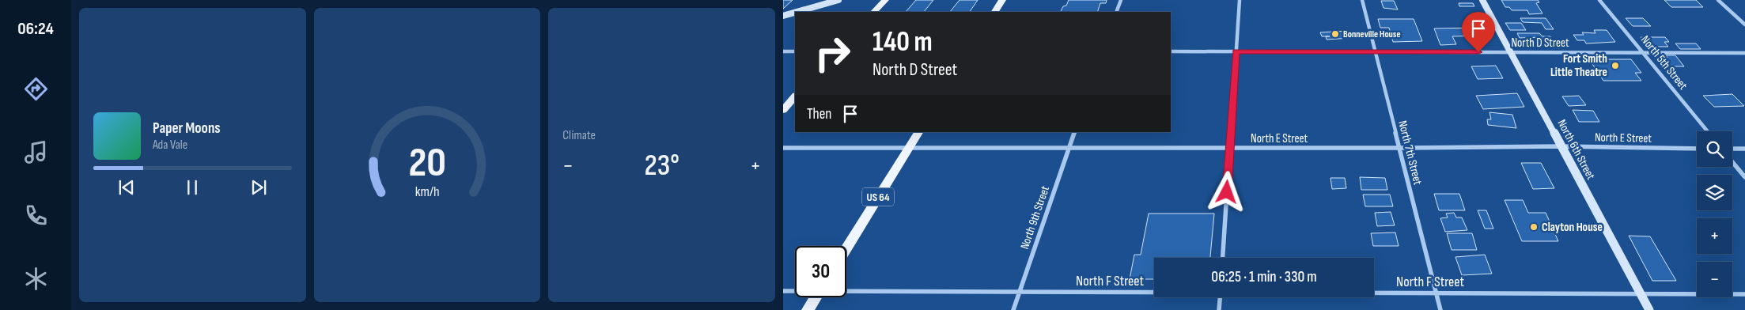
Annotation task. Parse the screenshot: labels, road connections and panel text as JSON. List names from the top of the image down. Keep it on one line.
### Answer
{"streets":{"main road":["US 64"],"street":["North D Street","North 5th Street","North E Street","North 6th Street","North 7th Street","North 9th Street","North F Street"]},"crossings":[["North D Street","North 5th Street"],["North D Street","North 6th Street"],["North D Street","North 7th Street"],["North E Street","North 6th Street"],["North E Street","North 7th Street"],["North E Street","US 64"],["North E Street","North 9th Street"],["North 6th Street","North F Street"],["North 7th Street","North F Street"],["North 9th Street","North F Street"]],"places":["Bonneville House","Fort Smith Little Theatre","Clayton House"],"page":{"tabs":"06:24","tile":"Climate","turn":["140 m","North D Street"],"then":"Then","song":["Paper Moons","Ada Vale"],"map_buttons":["+","−"],"heat":["−","23°","+"],"limit":"30","trip":"06:25 · 1 min · 330 m","gauge":["20","km/h"]}}
